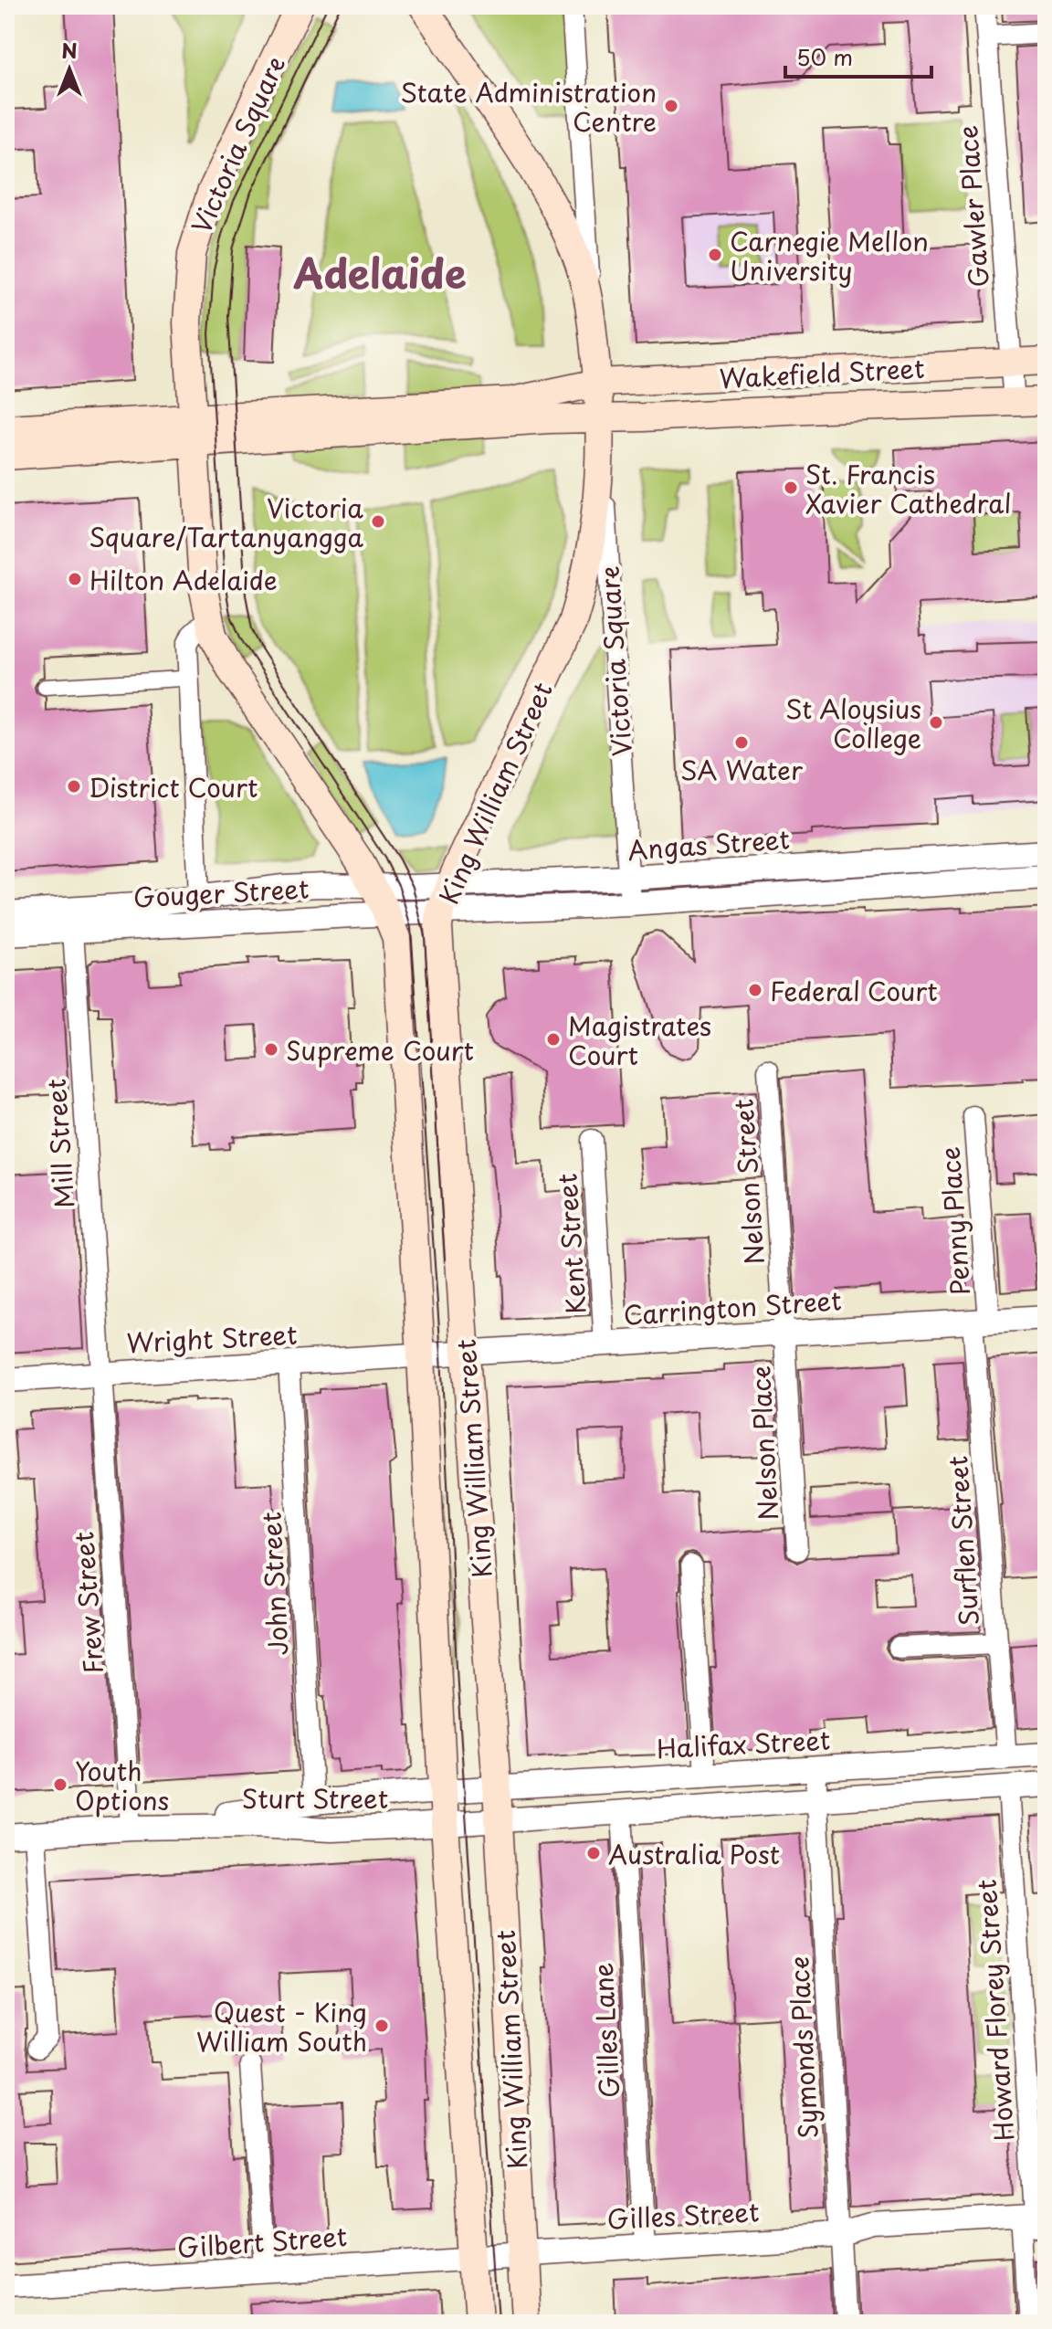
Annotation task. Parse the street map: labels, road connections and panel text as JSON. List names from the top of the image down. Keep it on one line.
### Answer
{"streets":{"main road":["Victoria Square","Wakefield Street","King William Street"],"street":["Gawler Place","Angas Street","Gouger Street","Mill Street","Nelson Street","Penny Place","Kent Street","Carrington Street","Wright Street","Nelson Place","Surflen Street","John Street","Frew Street","Halifax Street","Sturt Street","Howard Florey Street","Gilles Lane","Symonds Place","Gilles Street","Gilbert Street"]},"crossings":[["Victoria Square","Wakefield Street"],["Victoria Square","King William Street"],["Victoria Square","Angas Street"],["Victoria Square","Gouger Street"],["Gawler Place","Wakefield Street"],["King William Street","Angas Street"],["King William Street","Gouger Street"],["King William Street","Carrington Street"],["King William Street","Wright Street"],["King William Street","Halifax Street"],["King William Street","Sturt Street"],["King William Street","Gilles Street"],["King William Street","Gilbert Street"],["Angas Street","Gouger Street"],["Gouger Street","Mill Street"],["Mill Street","Wright Street"],["Mill Street","Frew Street"],["Nelson Street","Carrington Street"],["Nelson Street","Nelson Place"],["Penny Place","Carrington Street"],["Penny Place","Surflen Street"],["Kent Street","Carrington Street"],["Carrington Street","Wright Street"],["Carrington Street","Nelson Place"],["Carrington Street","Surflen Street"],["Wright Street","John Street"],["Wright Street","Frew Street"],["Surflen Street","Halifax Street"],["John Street","Sturt Street"],["Frew Street","Sturt Street"],["Halifax Street","Sturt Street"],["Halifax Street","Symonds Place"],["Howard Florey Street","Gilles Street"],["Gilles Lane","Gilles Street"],["Symonds Place","Gilles Street"],["Gilles Street","Gilbert Street"]],"districts":["Adelaide"],"places":["State Administration Centre","Carnegie Mellon University","St. Francis Xavier Cathedral","Victoria Square/Tartanyangga","Hilton Adelaide","St Aloysius College","SA Water","District Court","Federal Court","Magistrates Court","Supreme Court","Youth Options","Australia Post","Quest - King William South"],"scale_bar":"50 m","north":"top"}
